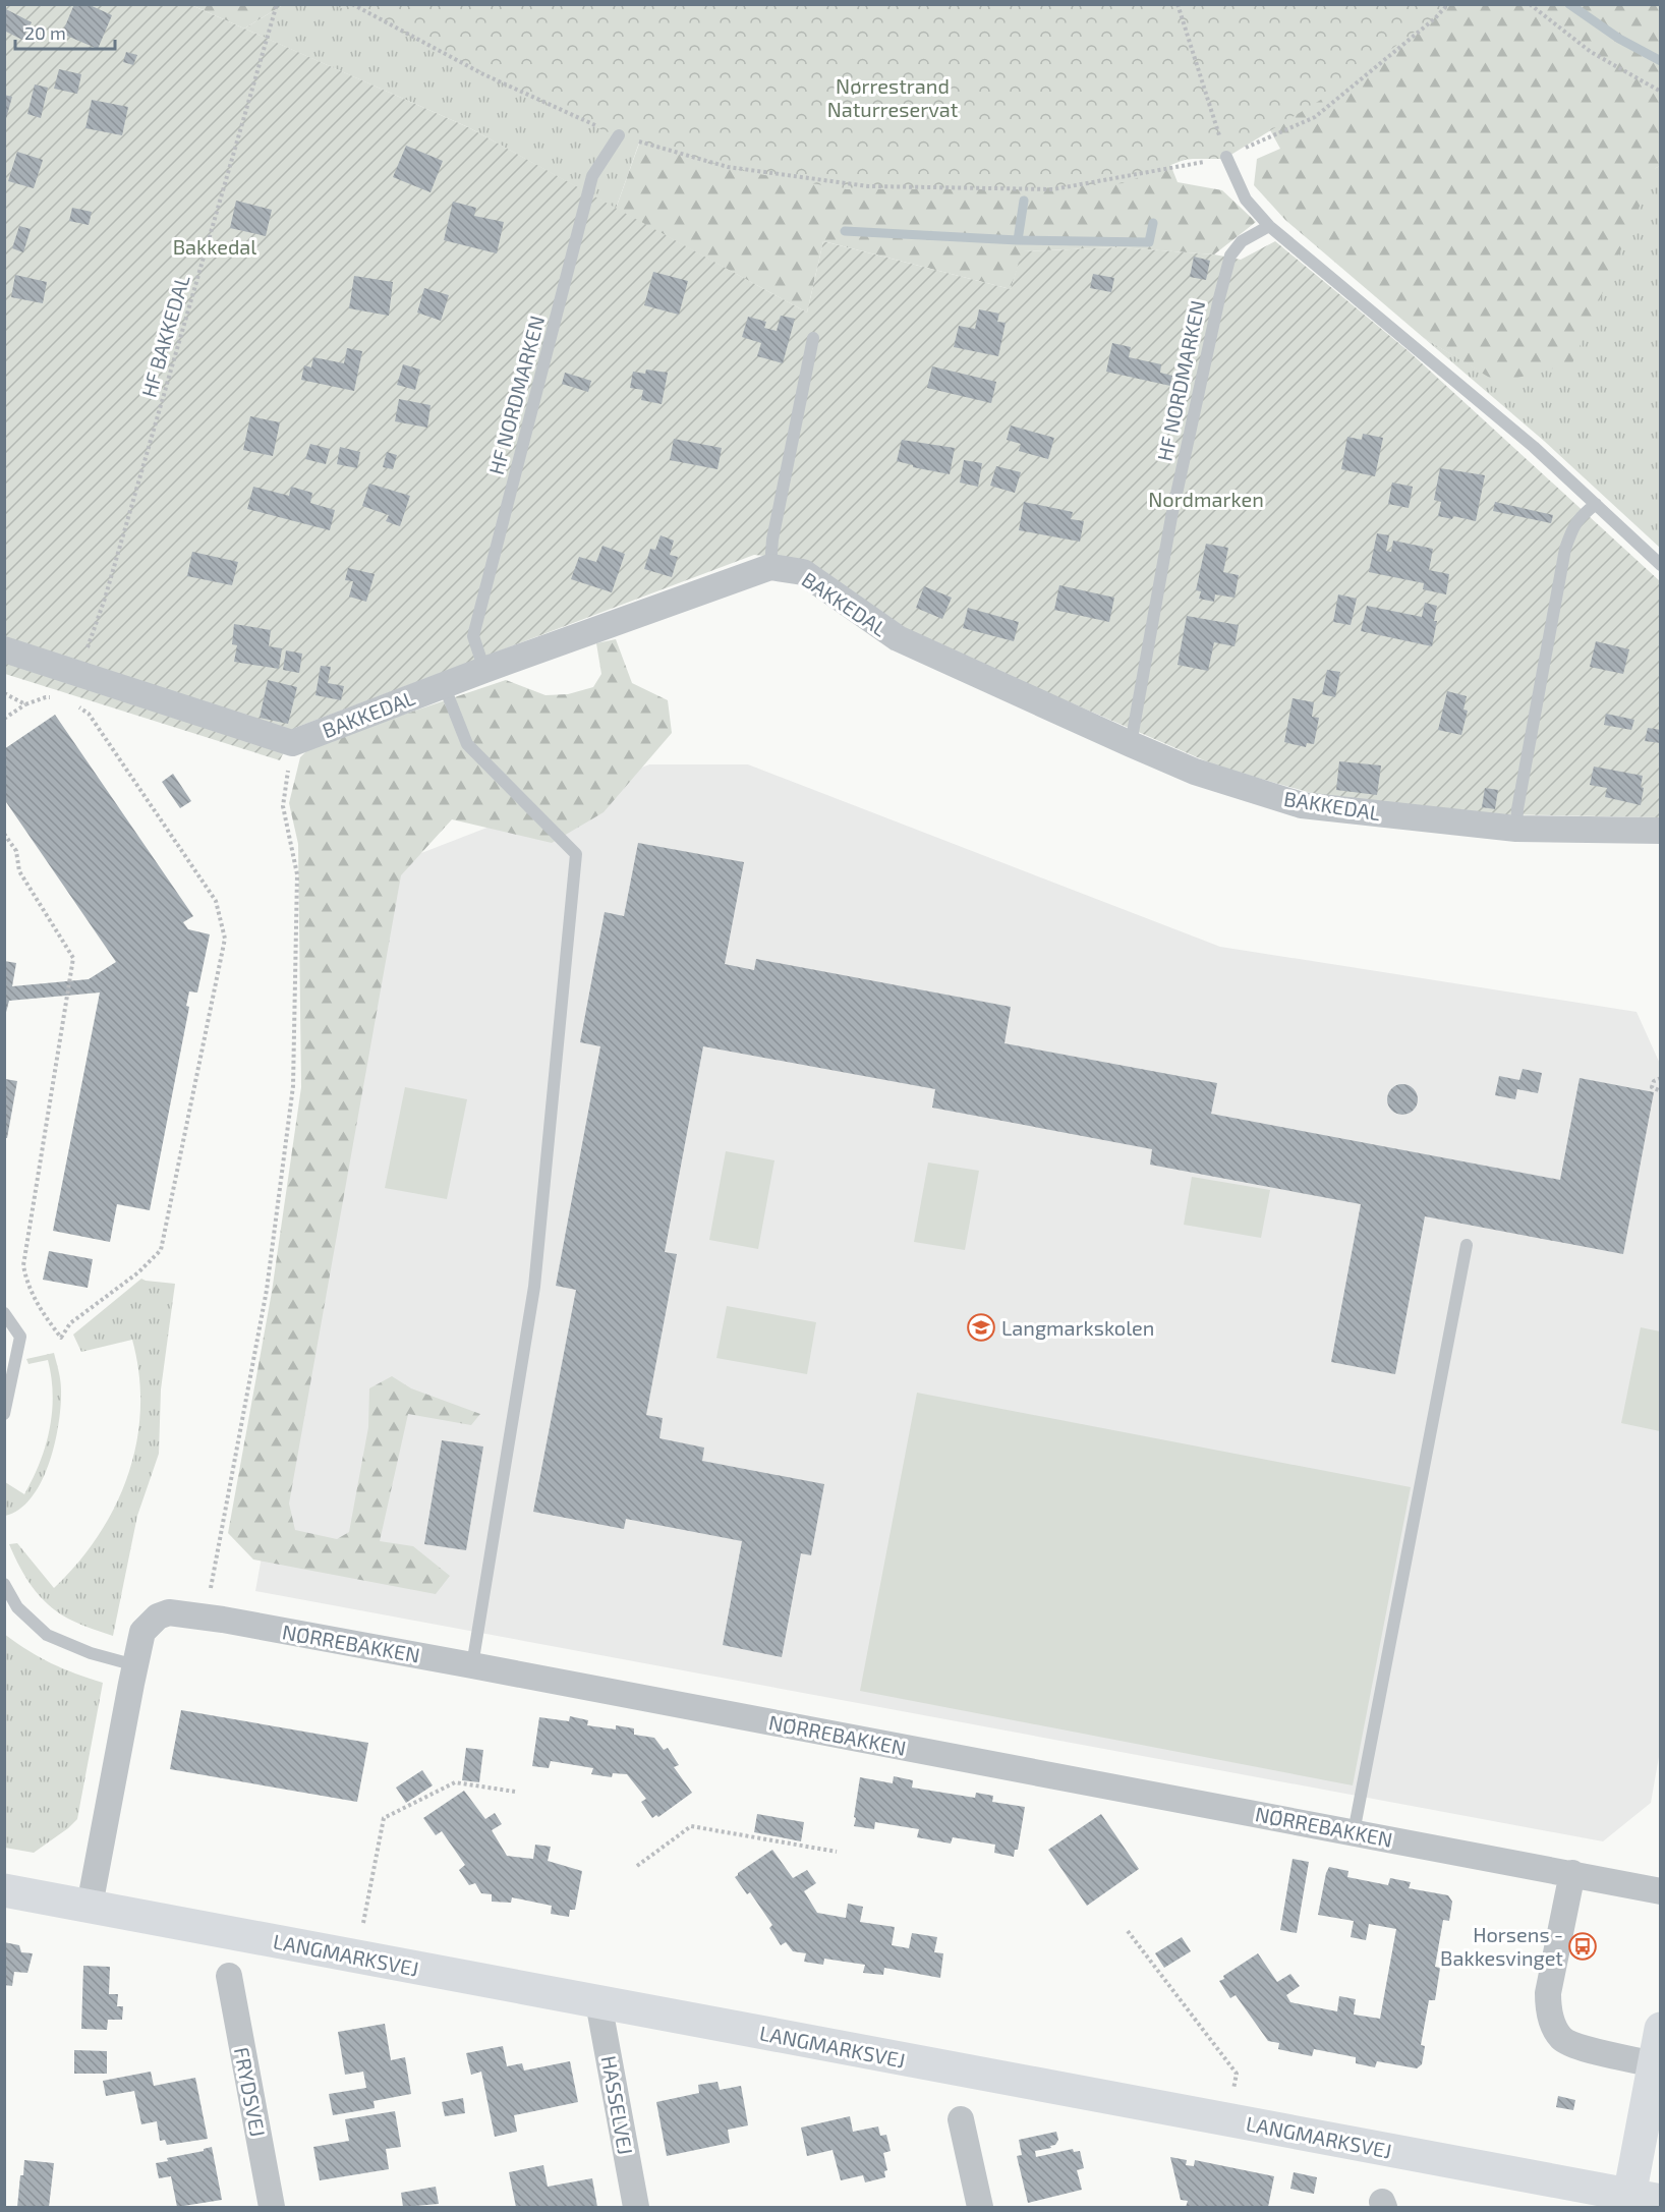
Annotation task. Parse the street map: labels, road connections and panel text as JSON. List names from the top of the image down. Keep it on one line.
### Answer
{"streets":{"main road":["LANGMARKSVEJ"],"street":["BAKKEDAL","NØRREBAKKEN","FRYDSVEJ","HASSELVEJ"],"lane":["HF NORDMARKEN"],"path":["HF BAKKEDAL"]},"crossings":[["HF NORDMARKEN","BAKKEDAL"],["NØRREBAKKEN","LANGMARKSVEJ"],["LANGMARKSVEJ","HASSELVEJ"]],"parks":["Nørrestrand Naturreservat","Bakkedal","Nordmarken"],"places":{"school or university":["Langmarkskolen"],"bus stop":["Horsens - Bakkesvinget"]},"scale_bar":"20 m"}
